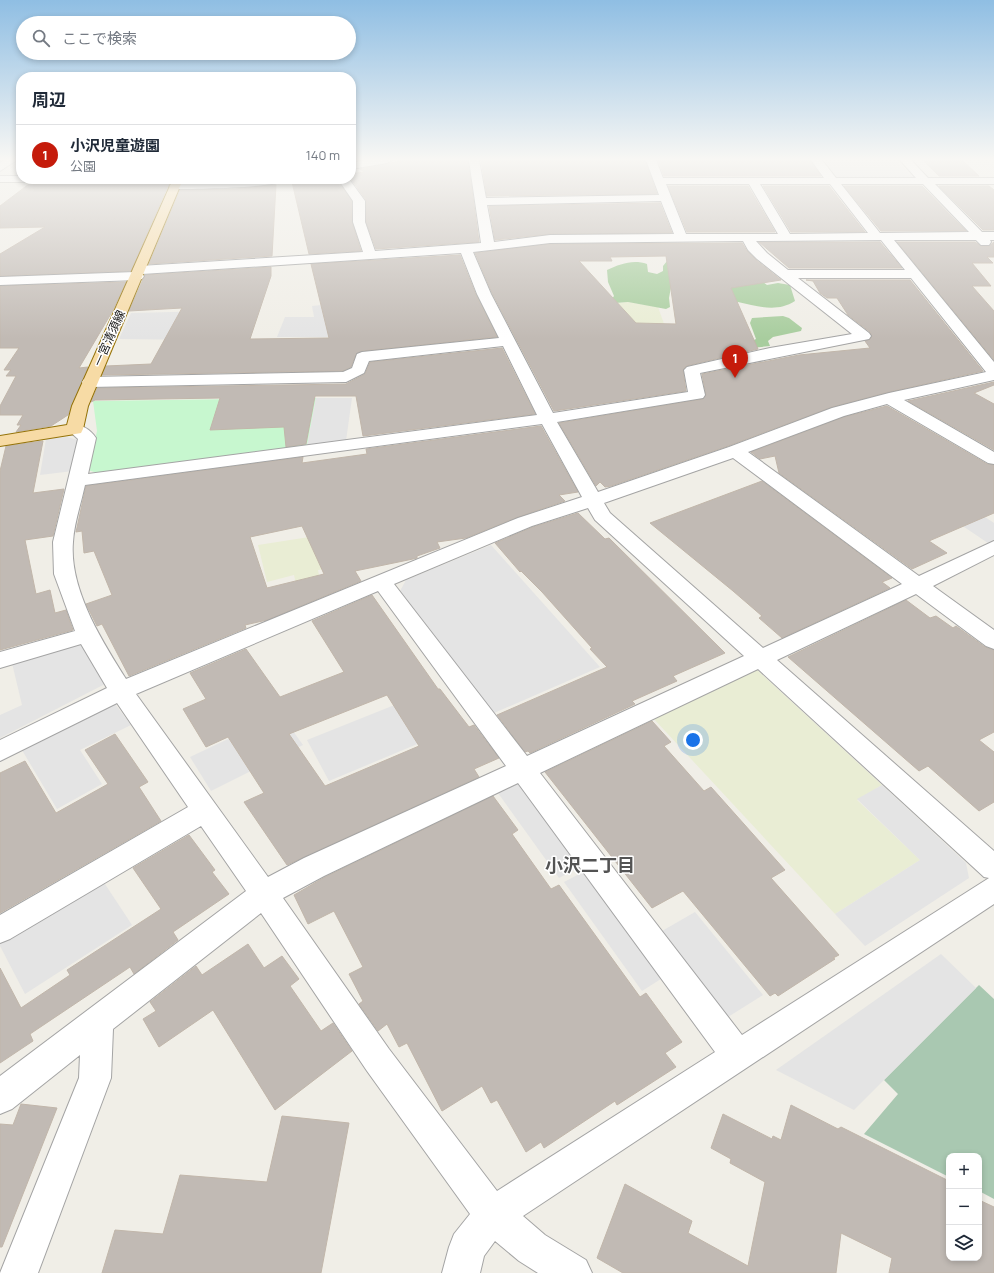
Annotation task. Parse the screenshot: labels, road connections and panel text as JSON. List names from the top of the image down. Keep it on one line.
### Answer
{"streets":{"main road":["一宮清須線"]},"districts":["小沢二丁目"],"page":{"search":"ここで検索","heading":"周辺","list":[{"mark":"1","name":"小沢児童遊園","note":"公園","value":"140 m"}],"pins":"1","map_buttons":["+","−"]}}
